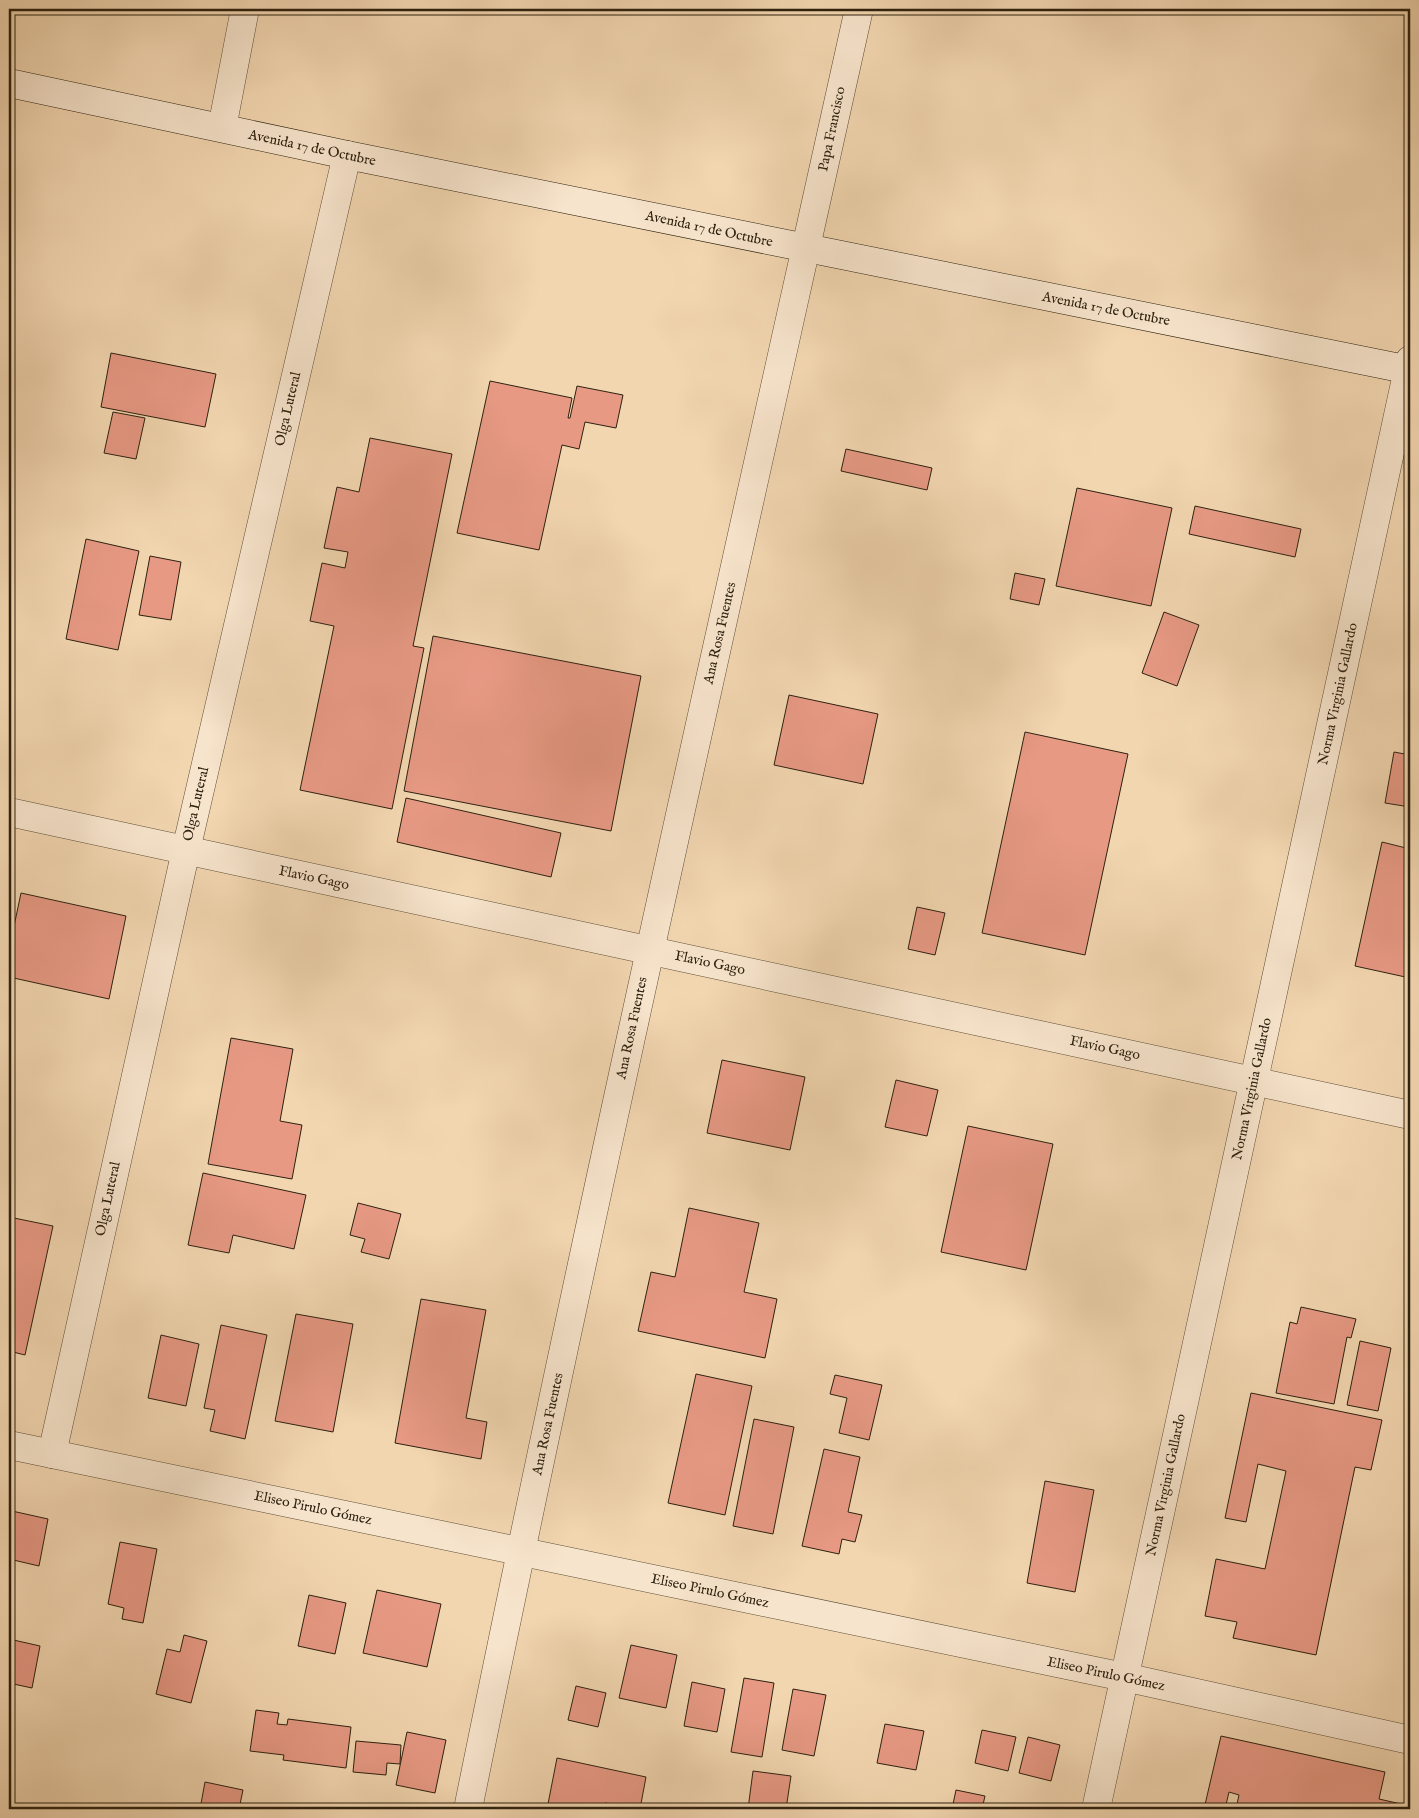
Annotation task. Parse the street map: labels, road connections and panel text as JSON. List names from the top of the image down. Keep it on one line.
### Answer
{"streets":{"street":["Papa Francisco","Avenida 17 de Octubre","Olga Luteral","Ana Rosa Fuentes","Norma Virginia Gallardo","Flavio Gago","Eliseo Pirulo Gómez"]},"crossings":[["Papa Francisco","Avenida 17 de Octubre"],["Papa Francisco","Ana Rosa Fuentes"],["Avenida 17 de Octubre","Olga Luteral"],["Avenida 17 de Octubre","Ana Rosa Fuentes"],["Avenida 17 de Octubre","Norma Virginia Gallardo"],["Olga Luteral","Flavio Gago"],["Olga Luteral","Eliseo Pirulo Gómez"],["Ana Rosa Fuentes","Flavio Gago"],["Ana Rosa Fuentes","Eliseo Pirulo Gómez"],["Norma Virginia Gallardo","Flavio Gago"],["Norma Virginia Gallardo","Eliseo Pirulo Gómez"]]}
